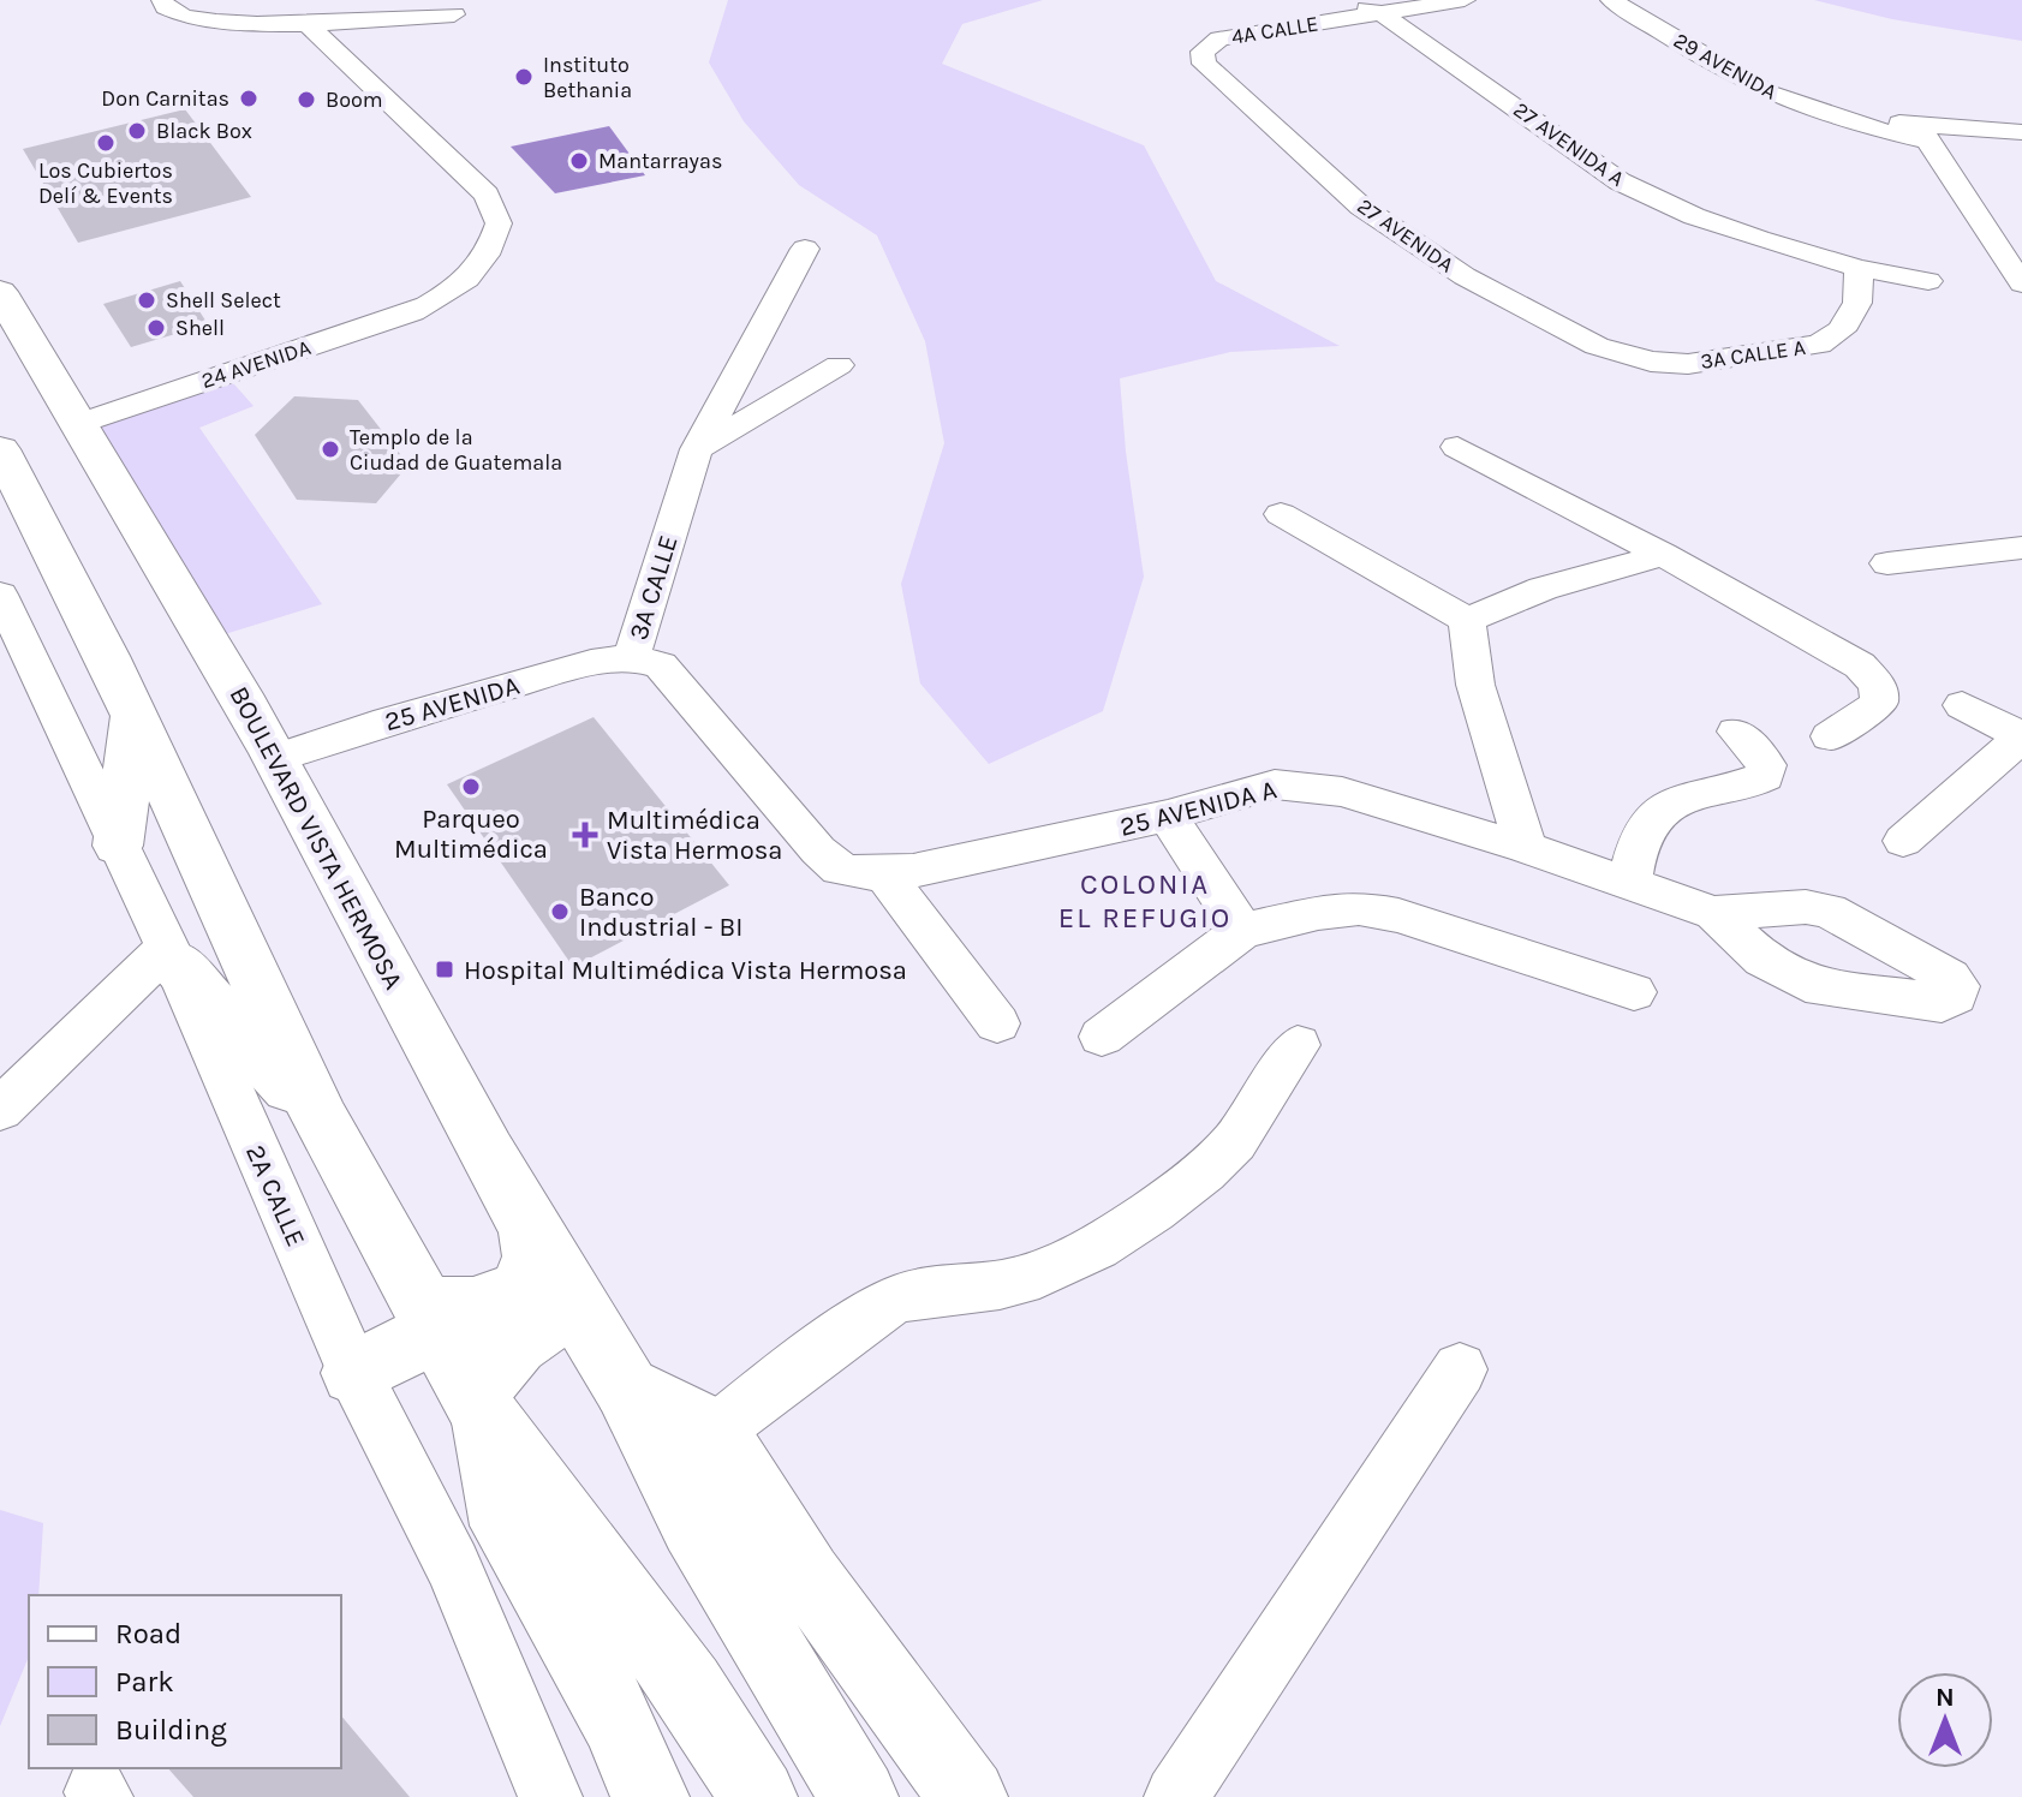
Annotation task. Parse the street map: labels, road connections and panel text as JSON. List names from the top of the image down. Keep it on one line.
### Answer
{"streets":{"main road":["BOULEVARD VISTA HERMOSA"],"street":["4A CALLE","29 AVENIDA","27 AVENIDA A","27 AVENIDA","3A CALLE A","24 AVENIDA","3A CALLE","25 AVENIDA","25 AVENIDA A","2A CALLE"]},"crossings":[["4A CALLE","27 AVENIDA A"],["4A CALLE","27 AVENIDA"],["27 AVENIDA A","3A CALLE A"],["27 AVENIDA","3A CALLE A"],["24 AVENIDA","BOULEVARD VISTA HERMOSA"],["3A CALLE","25 AVENIDA"],["3A CALLE","25 AVENIDA A"],["25 AVENIDA","BOULEVARD VISTA HERMOSA"]],"districts":["COLONIA EL REFUGIO"],"places":{"other":["Instituto Bethania","Don Carnitas","Boom","Black Box","Los Cubiertos Delí & Events","Mantarrayas","Shell Select","Shell","Templo de la Ciudad de Guatemala","Parqueo Multimédica","Banco Industrial - BI"],"health":["Multimédica Vista Hermosa"],"transit":["Hospital Multimédica Vista Hermosa"]},"legend":["Road","Park","Building"],"north":"top"}
